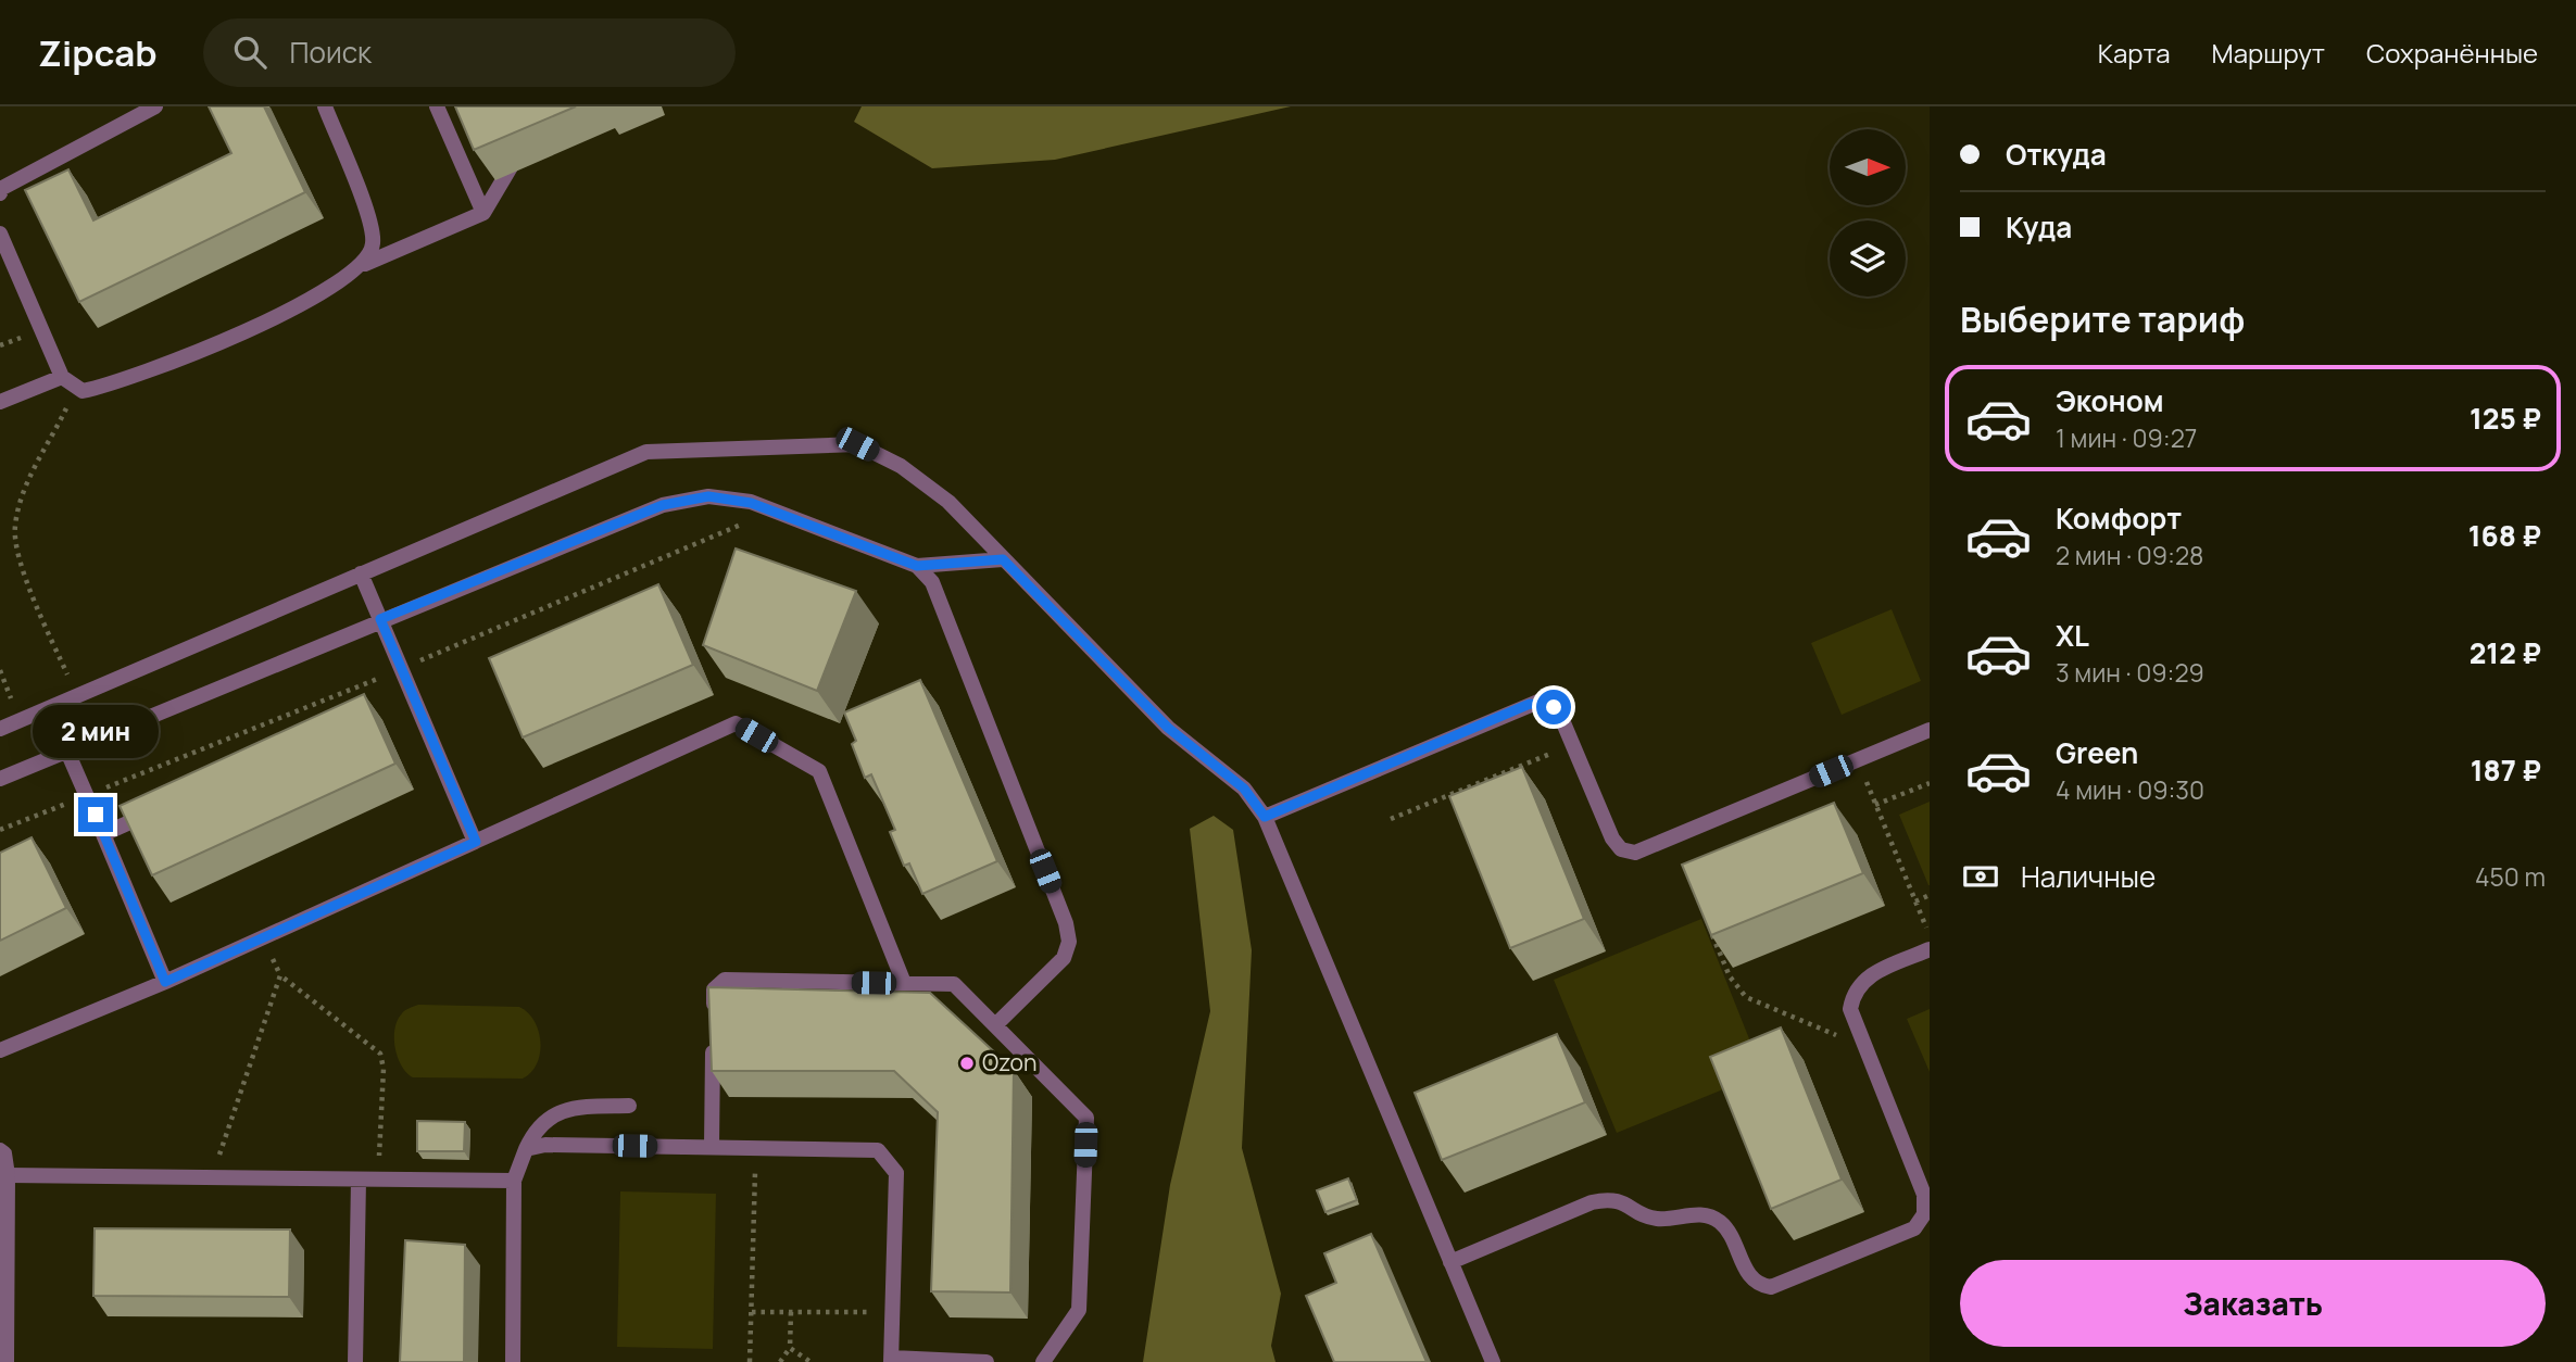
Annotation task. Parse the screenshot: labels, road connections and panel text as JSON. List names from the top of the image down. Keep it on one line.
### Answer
{"places":["Ozon"],"north":"right","page":{"header":"Zipcab","search":"Поиск","nav":["Карта","Маршрут","Сохранённые"],"banner":["Откуда","Куда"],"heading":"Выберите тариф","list":[{"name":"Эконом","note":"1 мин · 09:27","value":"125 ₽"},{"name":"Комфорт","note":"2 мин · 09:28","value":"168 ₽"},{"name":"XL","note":"3 мин · 09:29","value":"212 ₽"},{"name":"Green","note":"4 мин · 09:30","value":"187 ₽"}],"bubble":"2 мин","pay":["Наличные","450 m"],"buttons":"Заказать"}}
